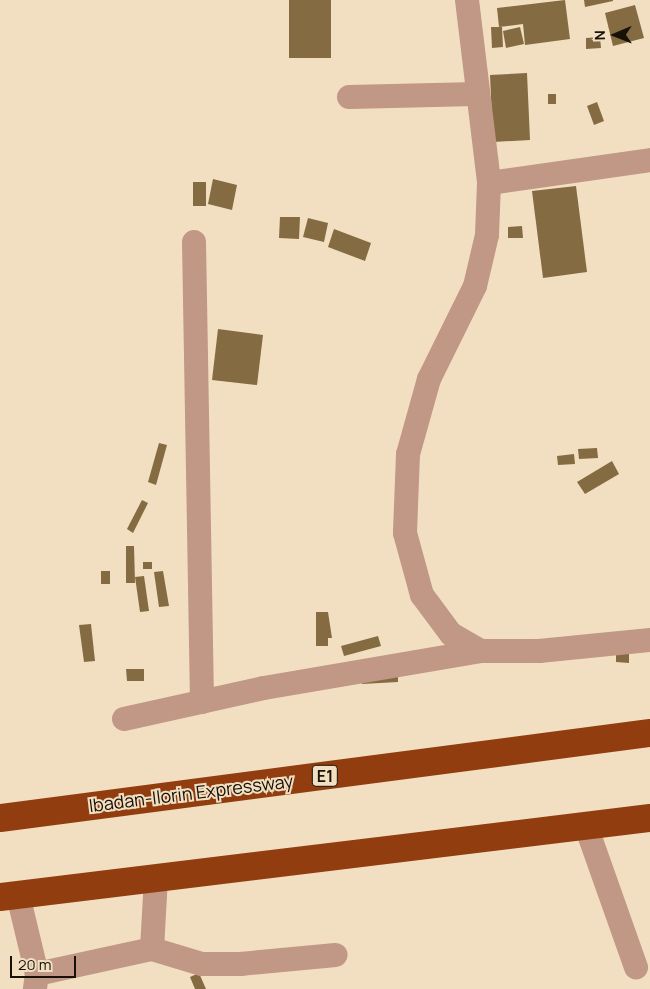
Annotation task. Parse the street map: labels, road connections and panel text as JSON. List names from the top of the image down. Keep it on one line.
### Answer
{"streets":{"highway":["E1","Ibadan-Ilorin Expressway"]},"scale_bar":"20 m","north":"left"}
